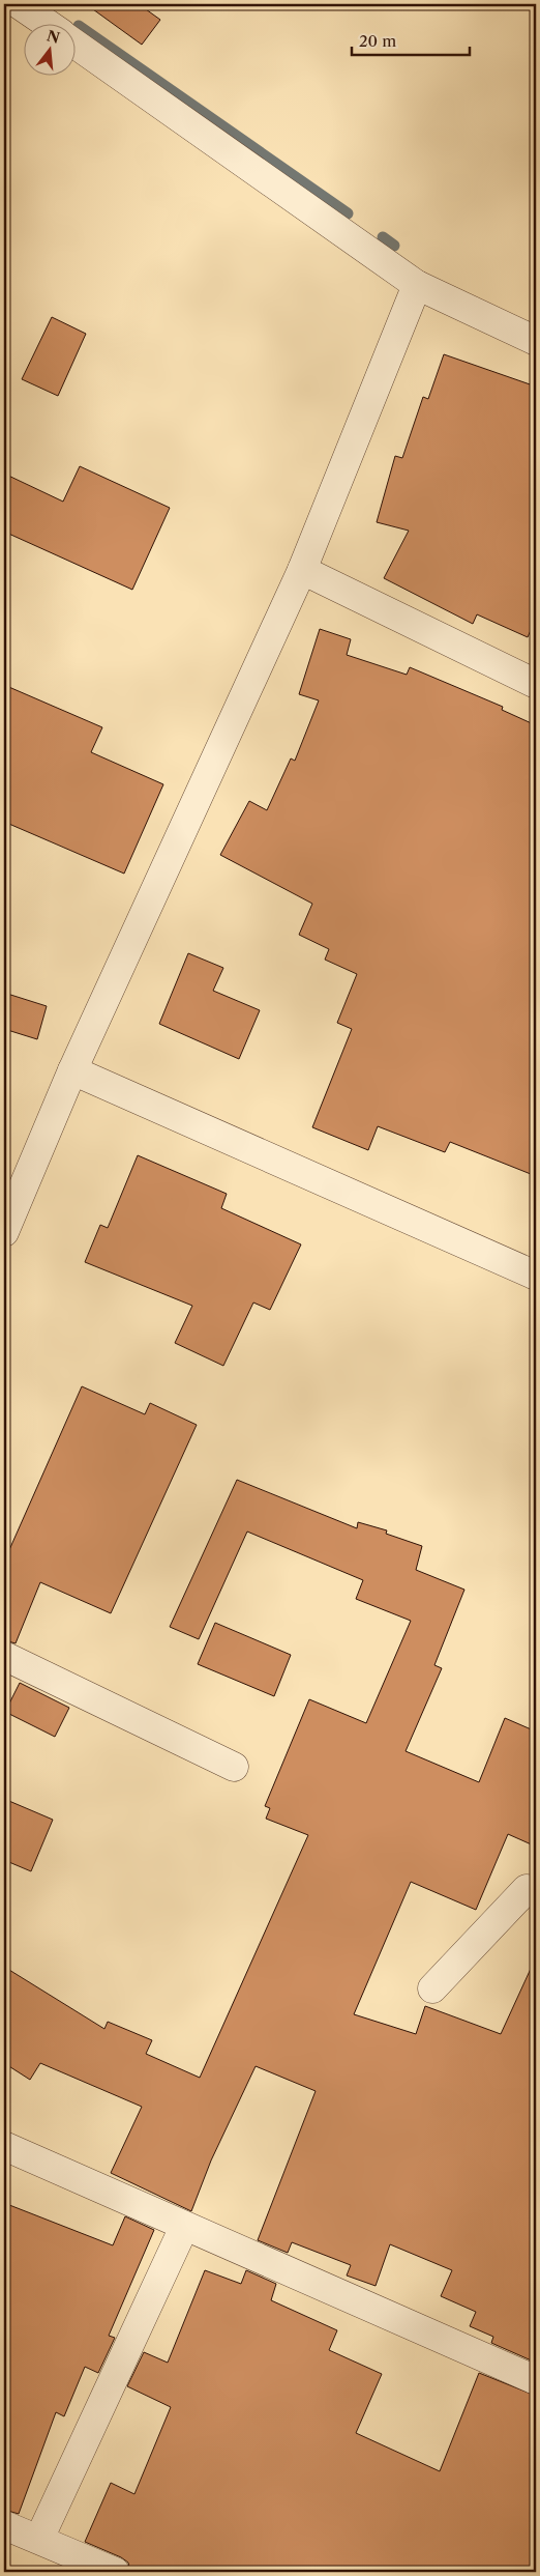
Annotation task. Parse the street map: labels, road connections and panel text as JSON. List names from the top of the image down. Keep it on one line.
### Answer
{"scale_bar":"20 m","north":"top"}
